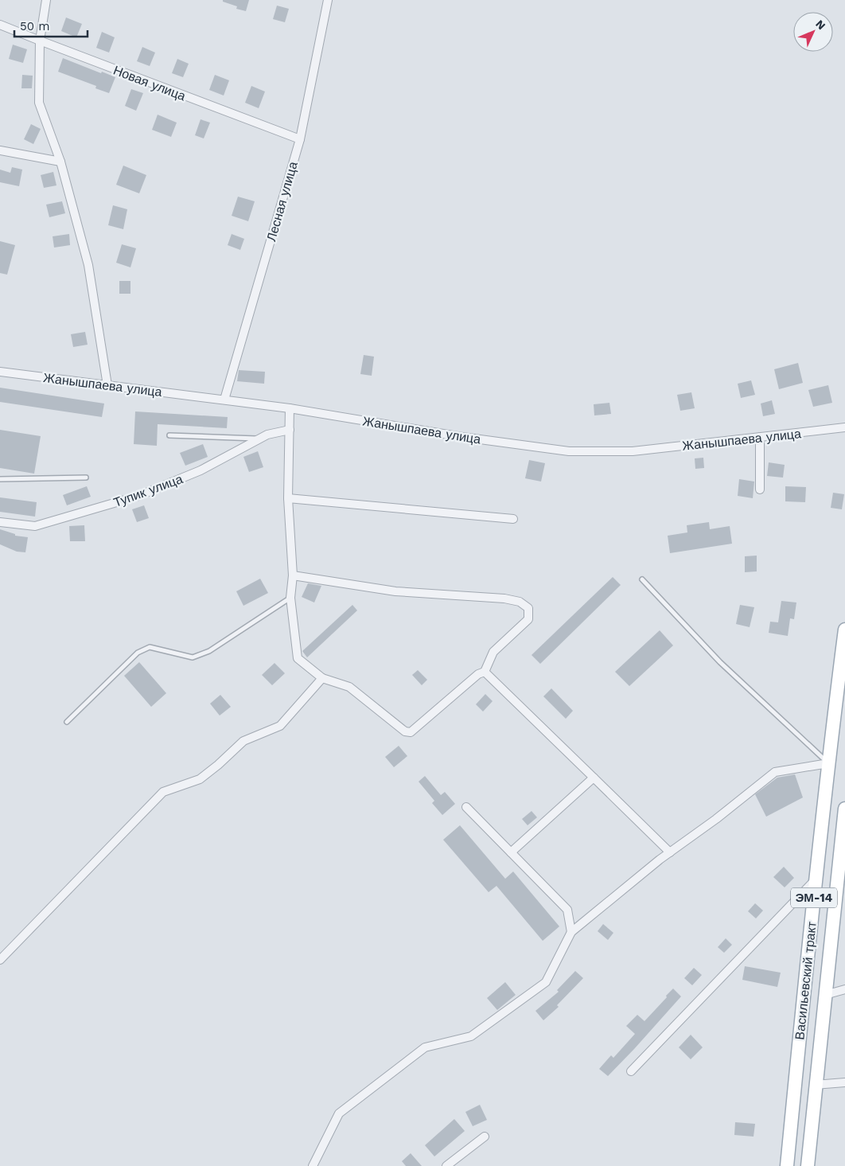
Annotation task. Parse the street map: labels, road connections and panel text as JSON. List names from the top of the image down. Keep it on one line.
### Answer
{"streets":{"main road":["ЭМ-14","Васильевский тракт"],"street":["Новая улица","Лесная улица","Жанышпаева улица","Тупик улица"]},"crossings":[["Новая улица","Лесная улица"],["Лесная улица","Жанышпаева улица"]],"scale_bar":"50 m","north":"top right"}
